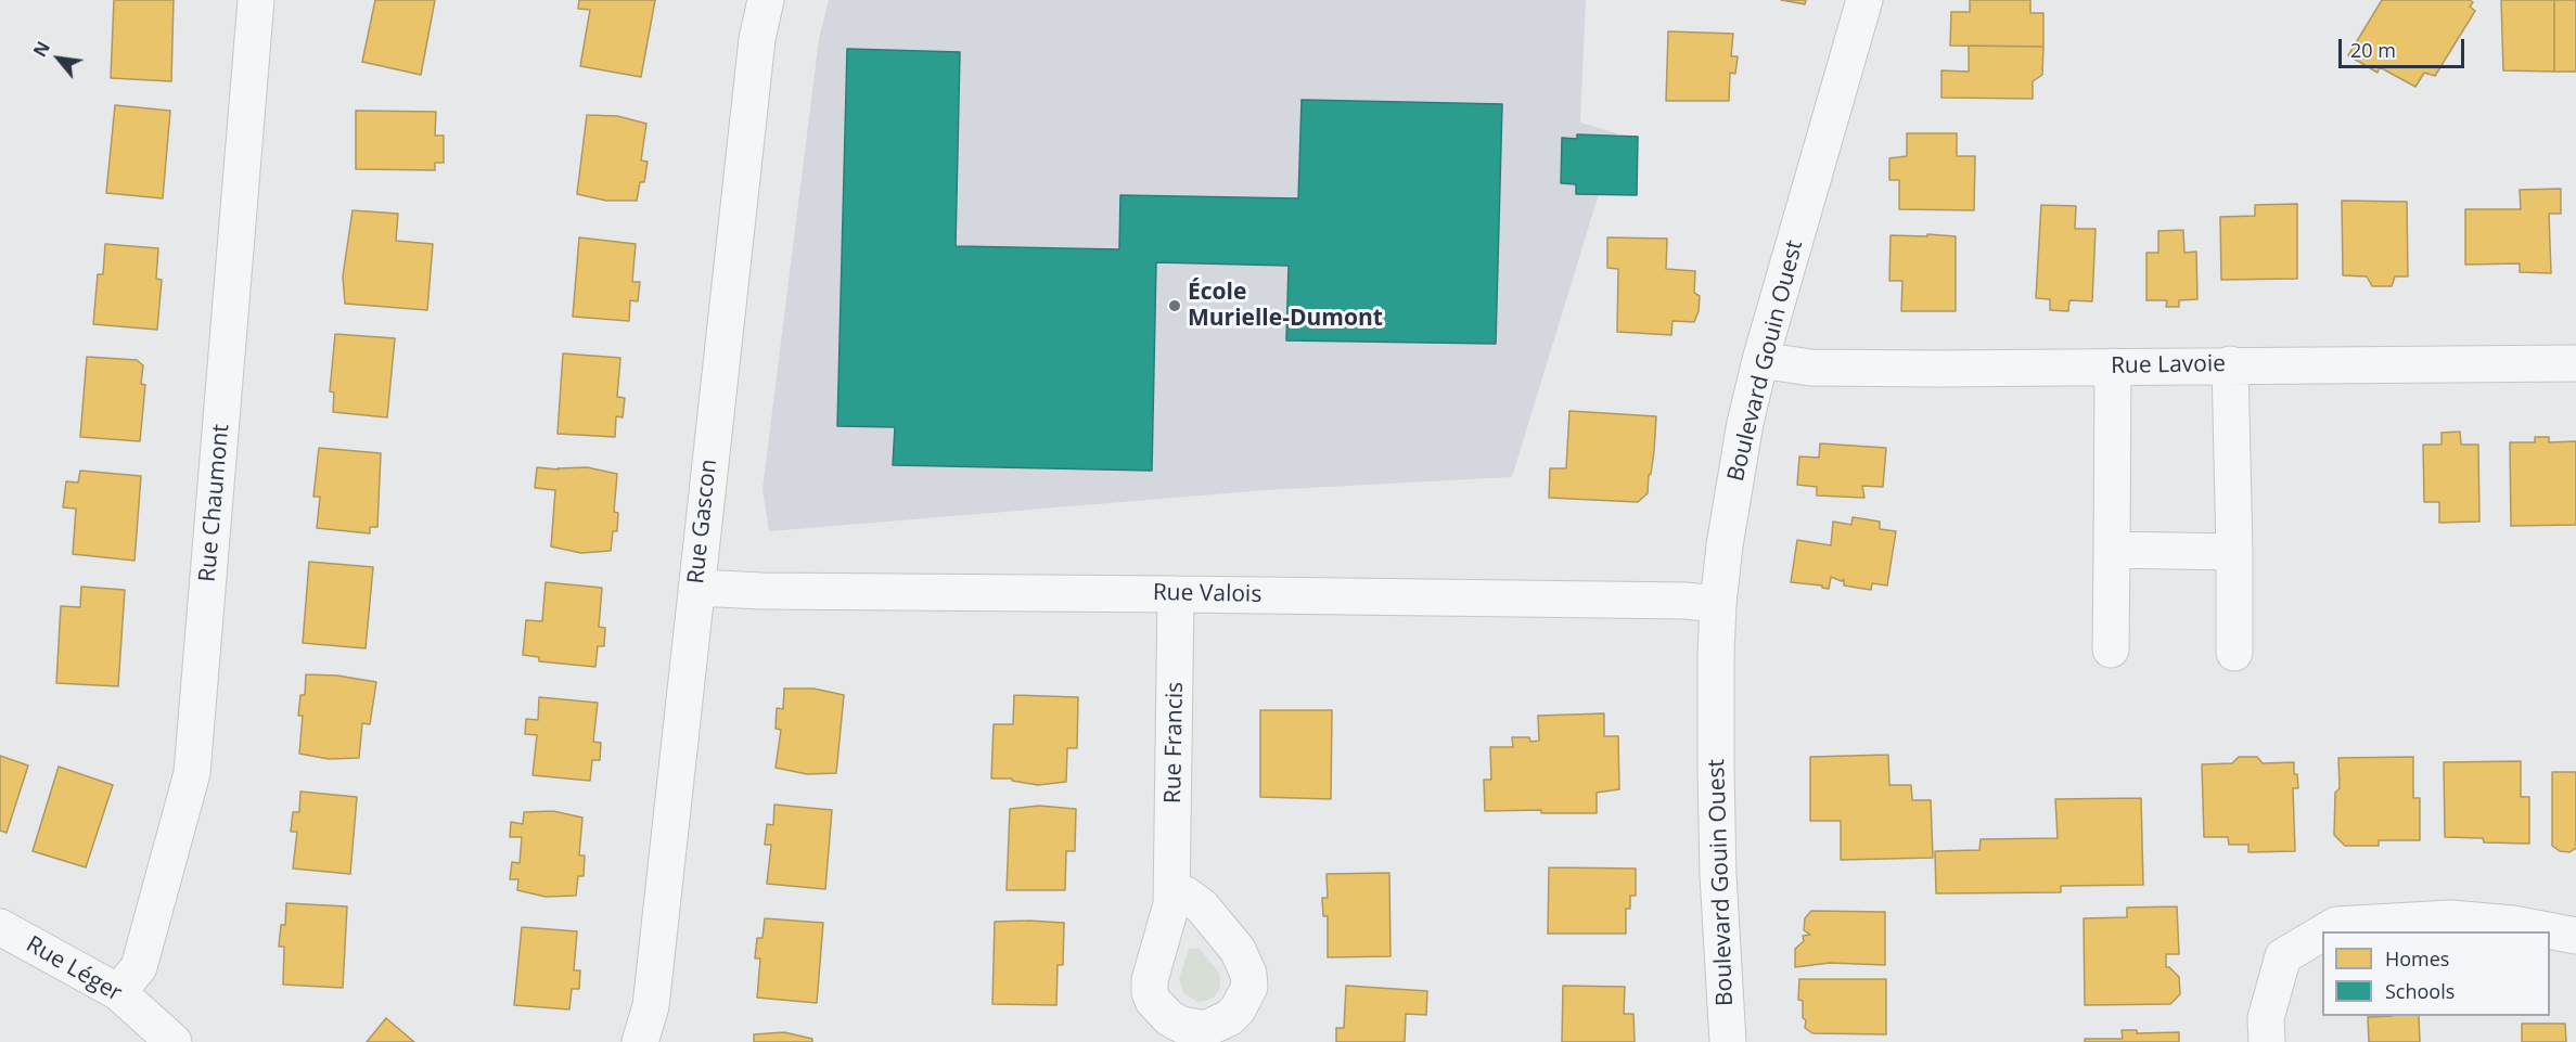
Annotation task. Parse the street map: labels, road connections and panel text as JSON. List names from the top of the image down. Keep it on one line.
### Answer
{"streets":{"street":["Boulevard Gouin Ouest","Rue Lavoie","Rue Chaumont","Rue Gascon","Rue Valois","Rue Francis","Rue Léger"]},"crossings":[["Boulevard Gouin Ouest","Rue Lavoie"],["Boulevard Gouin Ouest","Rue Valois"],["Rue Chaumont","Rue Léger"],["Rue Gascon","Rue Valois"],["Rue Valois","Rue Francis"]],"places":["École Murielle-Dumont"],"legend":["Homes","Schools"],"scale_bar":"20 m","north":"top left"}
